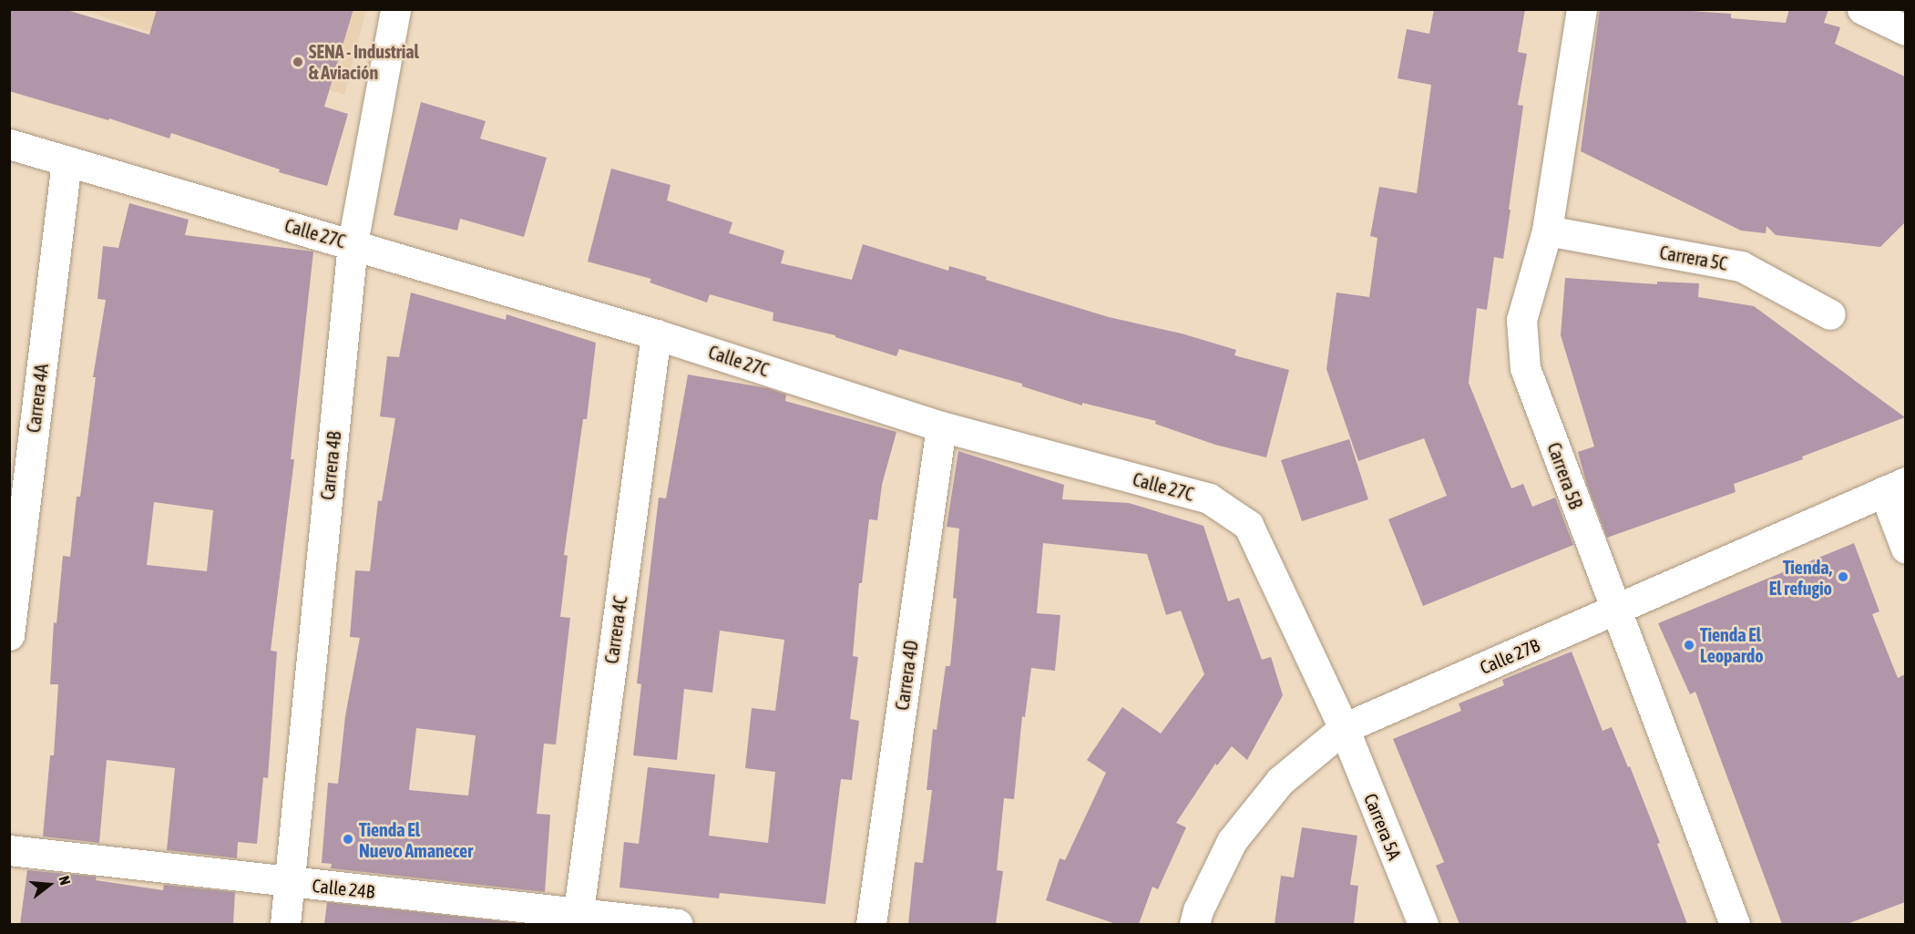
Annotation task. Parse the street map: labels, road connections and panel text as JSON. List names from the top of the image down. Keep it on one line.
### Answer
{"streets":{"street":["Calle 27C","Carrera 5C","Carrera 4A","Carrera 4B","Carrera 5B","Carrera 4C","Calle 27B","Carrera 4D","Carrera 5A","Calle 24B"]},"crossings":[["Calle 27C","Carrera 4A"],["Calle 27C","Carrera 4B"],["Calle 27C","Carrera 4C"],["Calle 27C","Calle 27B"],["Calle 27C","Carrera 4D"],["Calle 27C","Carrera 5A"],["Carrera 5C","Carrera 5B"],["Carrera 4B","Calle 24B"],["Carrera 5B","Calle 27B"],["Carrera 4C","Calle 24B"],["Calle 27B","Carrera 5A"]],"places":["SENA - Industrial & Aviación","Tienda, El refugio","Tienda El Leopardo","Tienda El Nuevo Amanecer"],"north":"right"}
